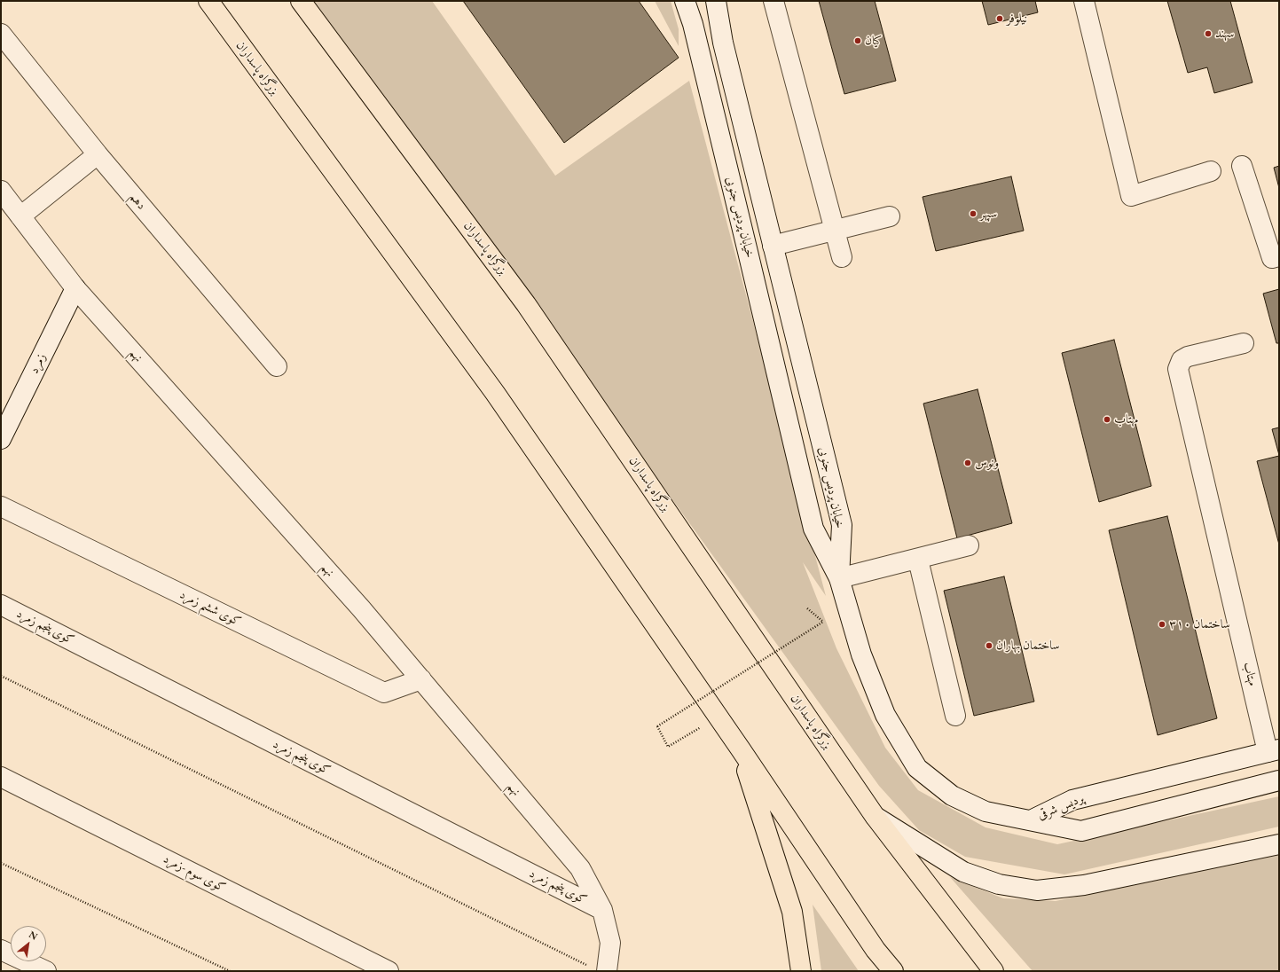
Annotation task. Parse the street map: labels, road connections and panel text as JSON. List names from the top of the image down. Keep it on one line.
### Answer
{"streets":{"highway":["بزرگراه پاسداران"],"street":["دهم","خیابان پردیس جنوبی","نهم","زمرد","کوی ششم زمرد","کوی پنجم زمرد","مهتاب","پردیس شرقی","کوی سوم -زمرد"]},"crossings":[["نهم","زمرد"],["نهم","کوی ششم زمرد"],["نهم","کوی پنجم زمرد"],["مهتاب","پردیس شرقی"]],"places":["نیلوفر","سهند","کیان","سپهر","مهتاب","ونوس","ساختمان ۳۱۰","ساختمان بهاران"],"north":"top right"}
